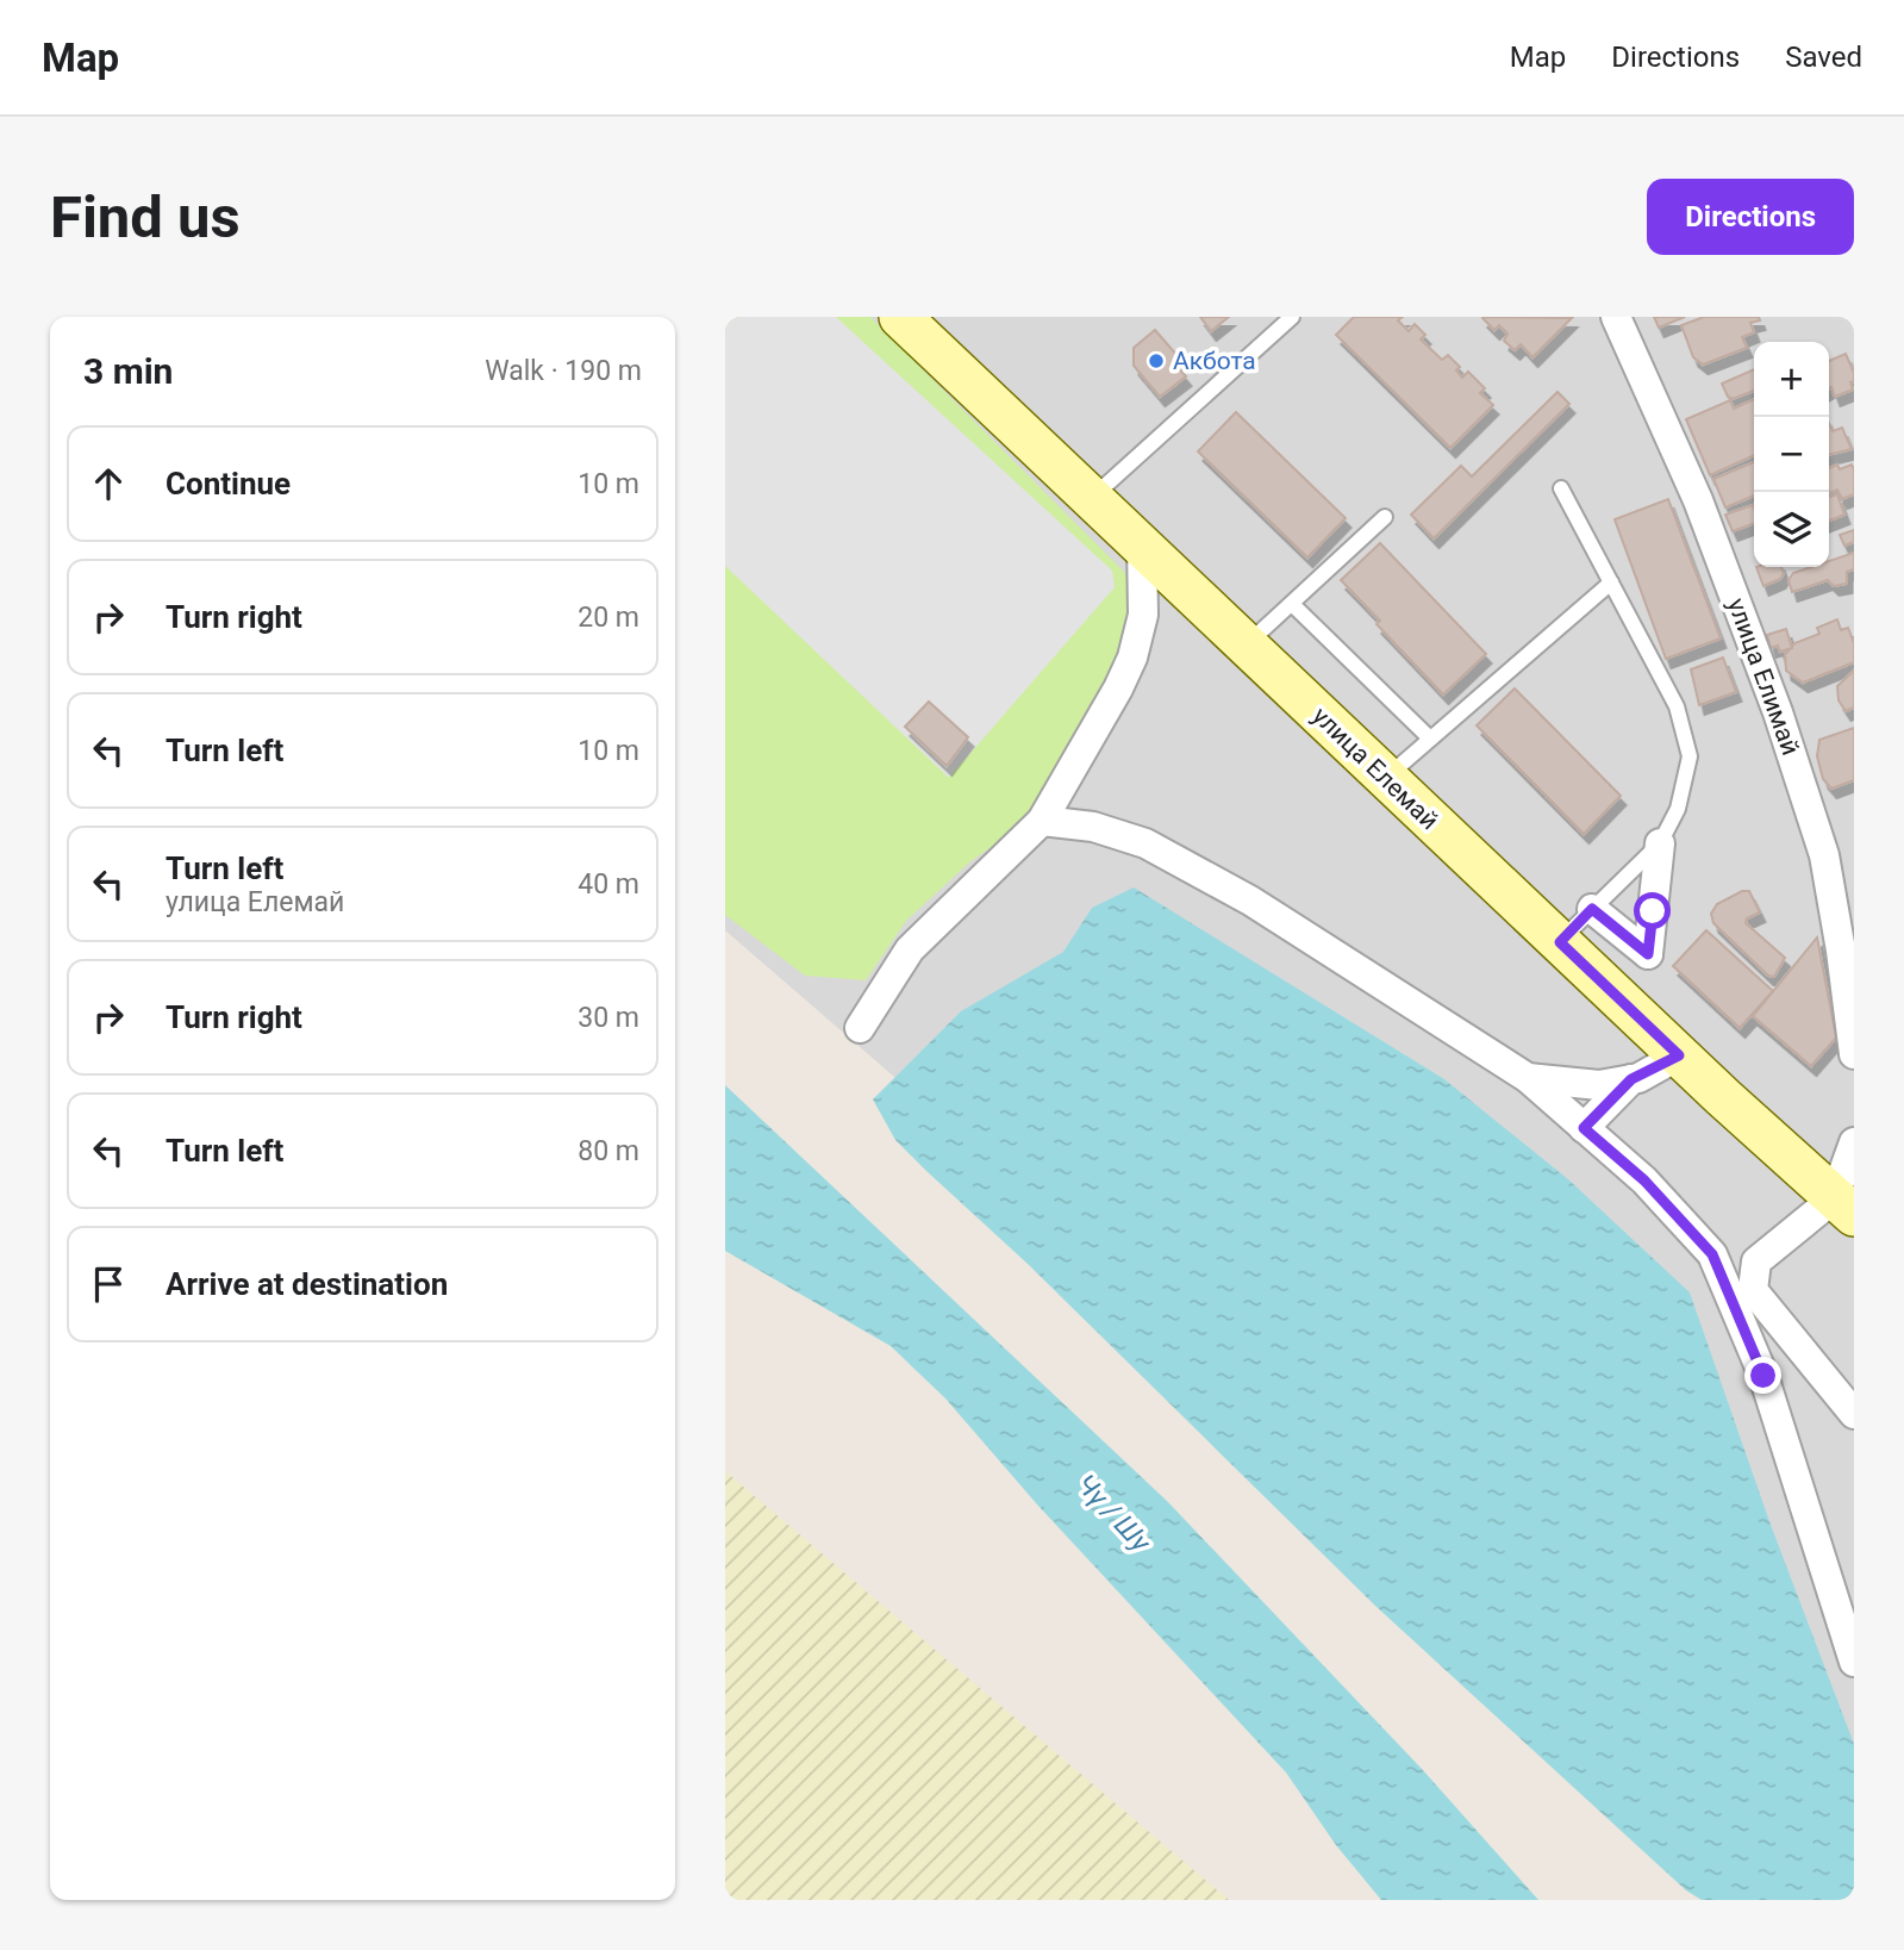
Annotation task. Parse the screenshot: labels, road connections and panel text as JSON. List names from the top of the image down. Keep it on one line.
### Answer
{"streets":{"street":["улица Елимай","улица Елемай"]},"water":["Чү / Шу"],"places":["Акбота"],"page":{"header":"Map","nav":["Map","Directions","Saved"],"buttons":"Directions","title":"Find us","heading":["3 min","Walk · 190 m"],"map_buttons":["+","−"],"list":[["Continue","10 m"],["Turn right","20 m"],["Turn left","10 m"],["Turn left","улица Елемай","40 m"],["Turn right","30 m"],["Turn left","80 m"],"Arrive at destination"]}}
